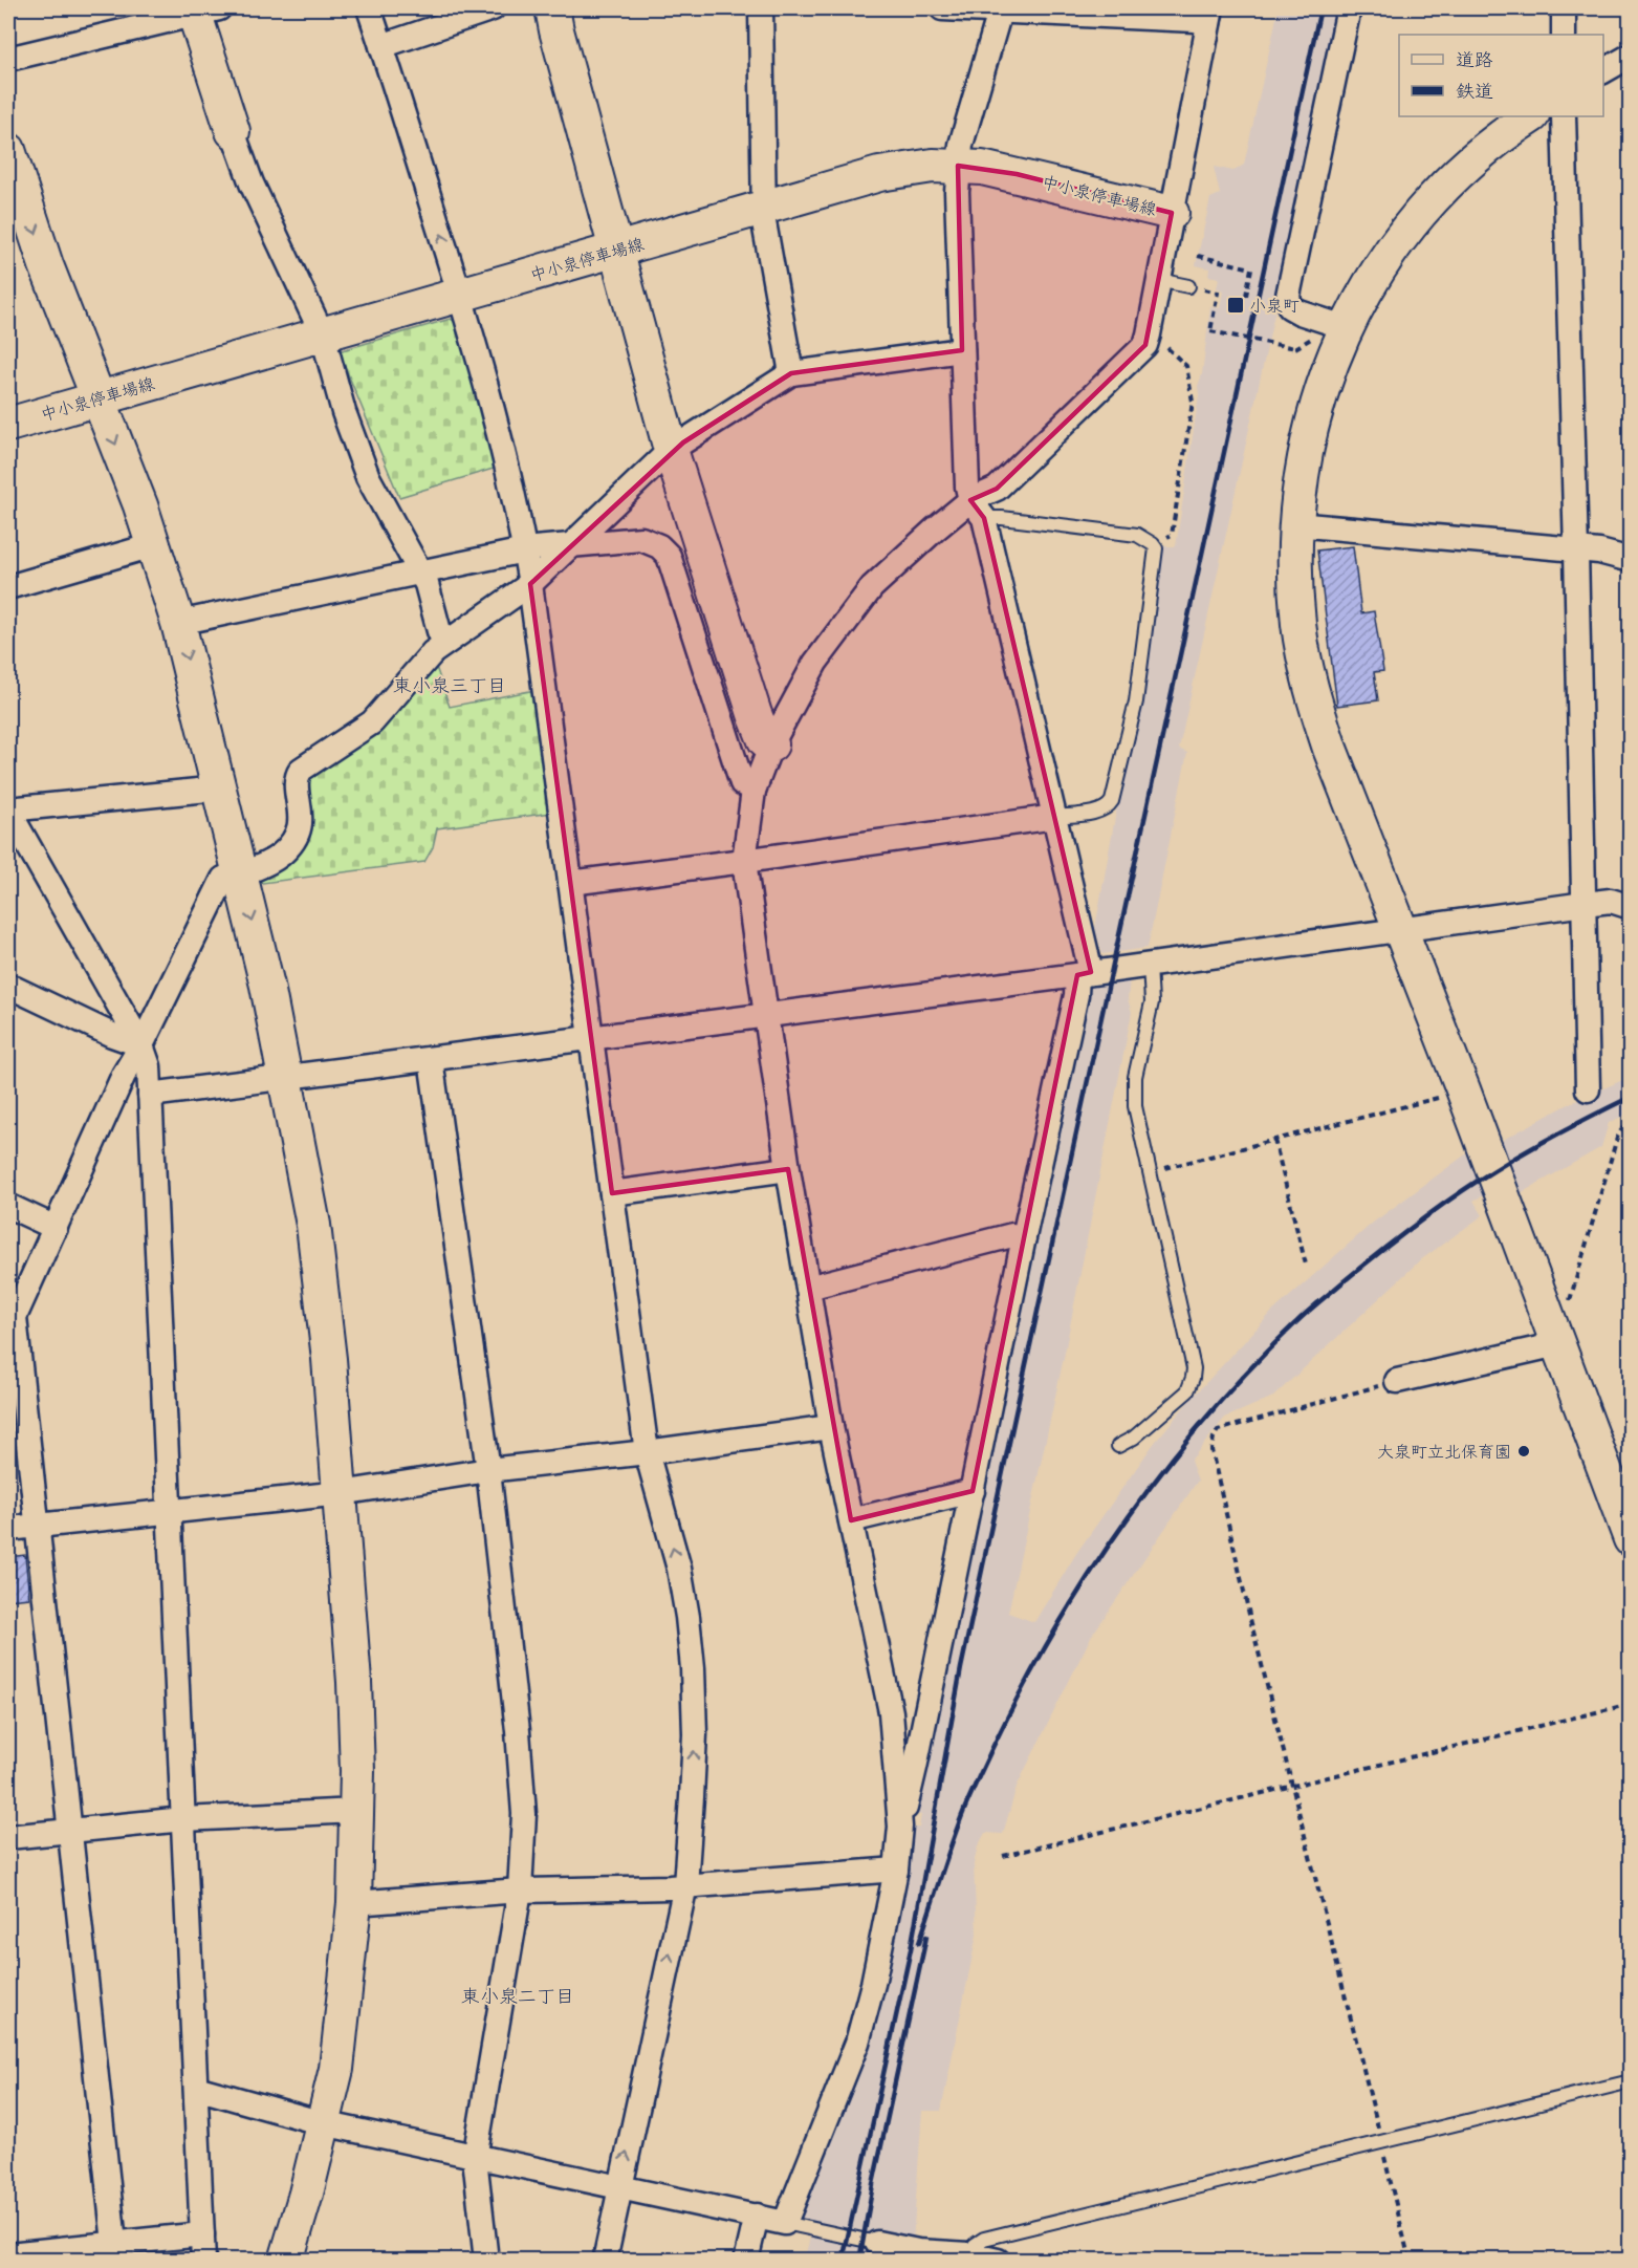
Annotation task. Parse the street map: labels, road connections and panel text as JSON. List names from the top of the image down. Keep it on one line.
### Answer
{"streets":{"street":["中小泉停車場線"]},"districts":["東小泉三丁目","東小泉二丁目"],"places":{"transit":["小泉町"],"other":["大泉町立北保育園"]},"legend":["道路","鉄道"]}
